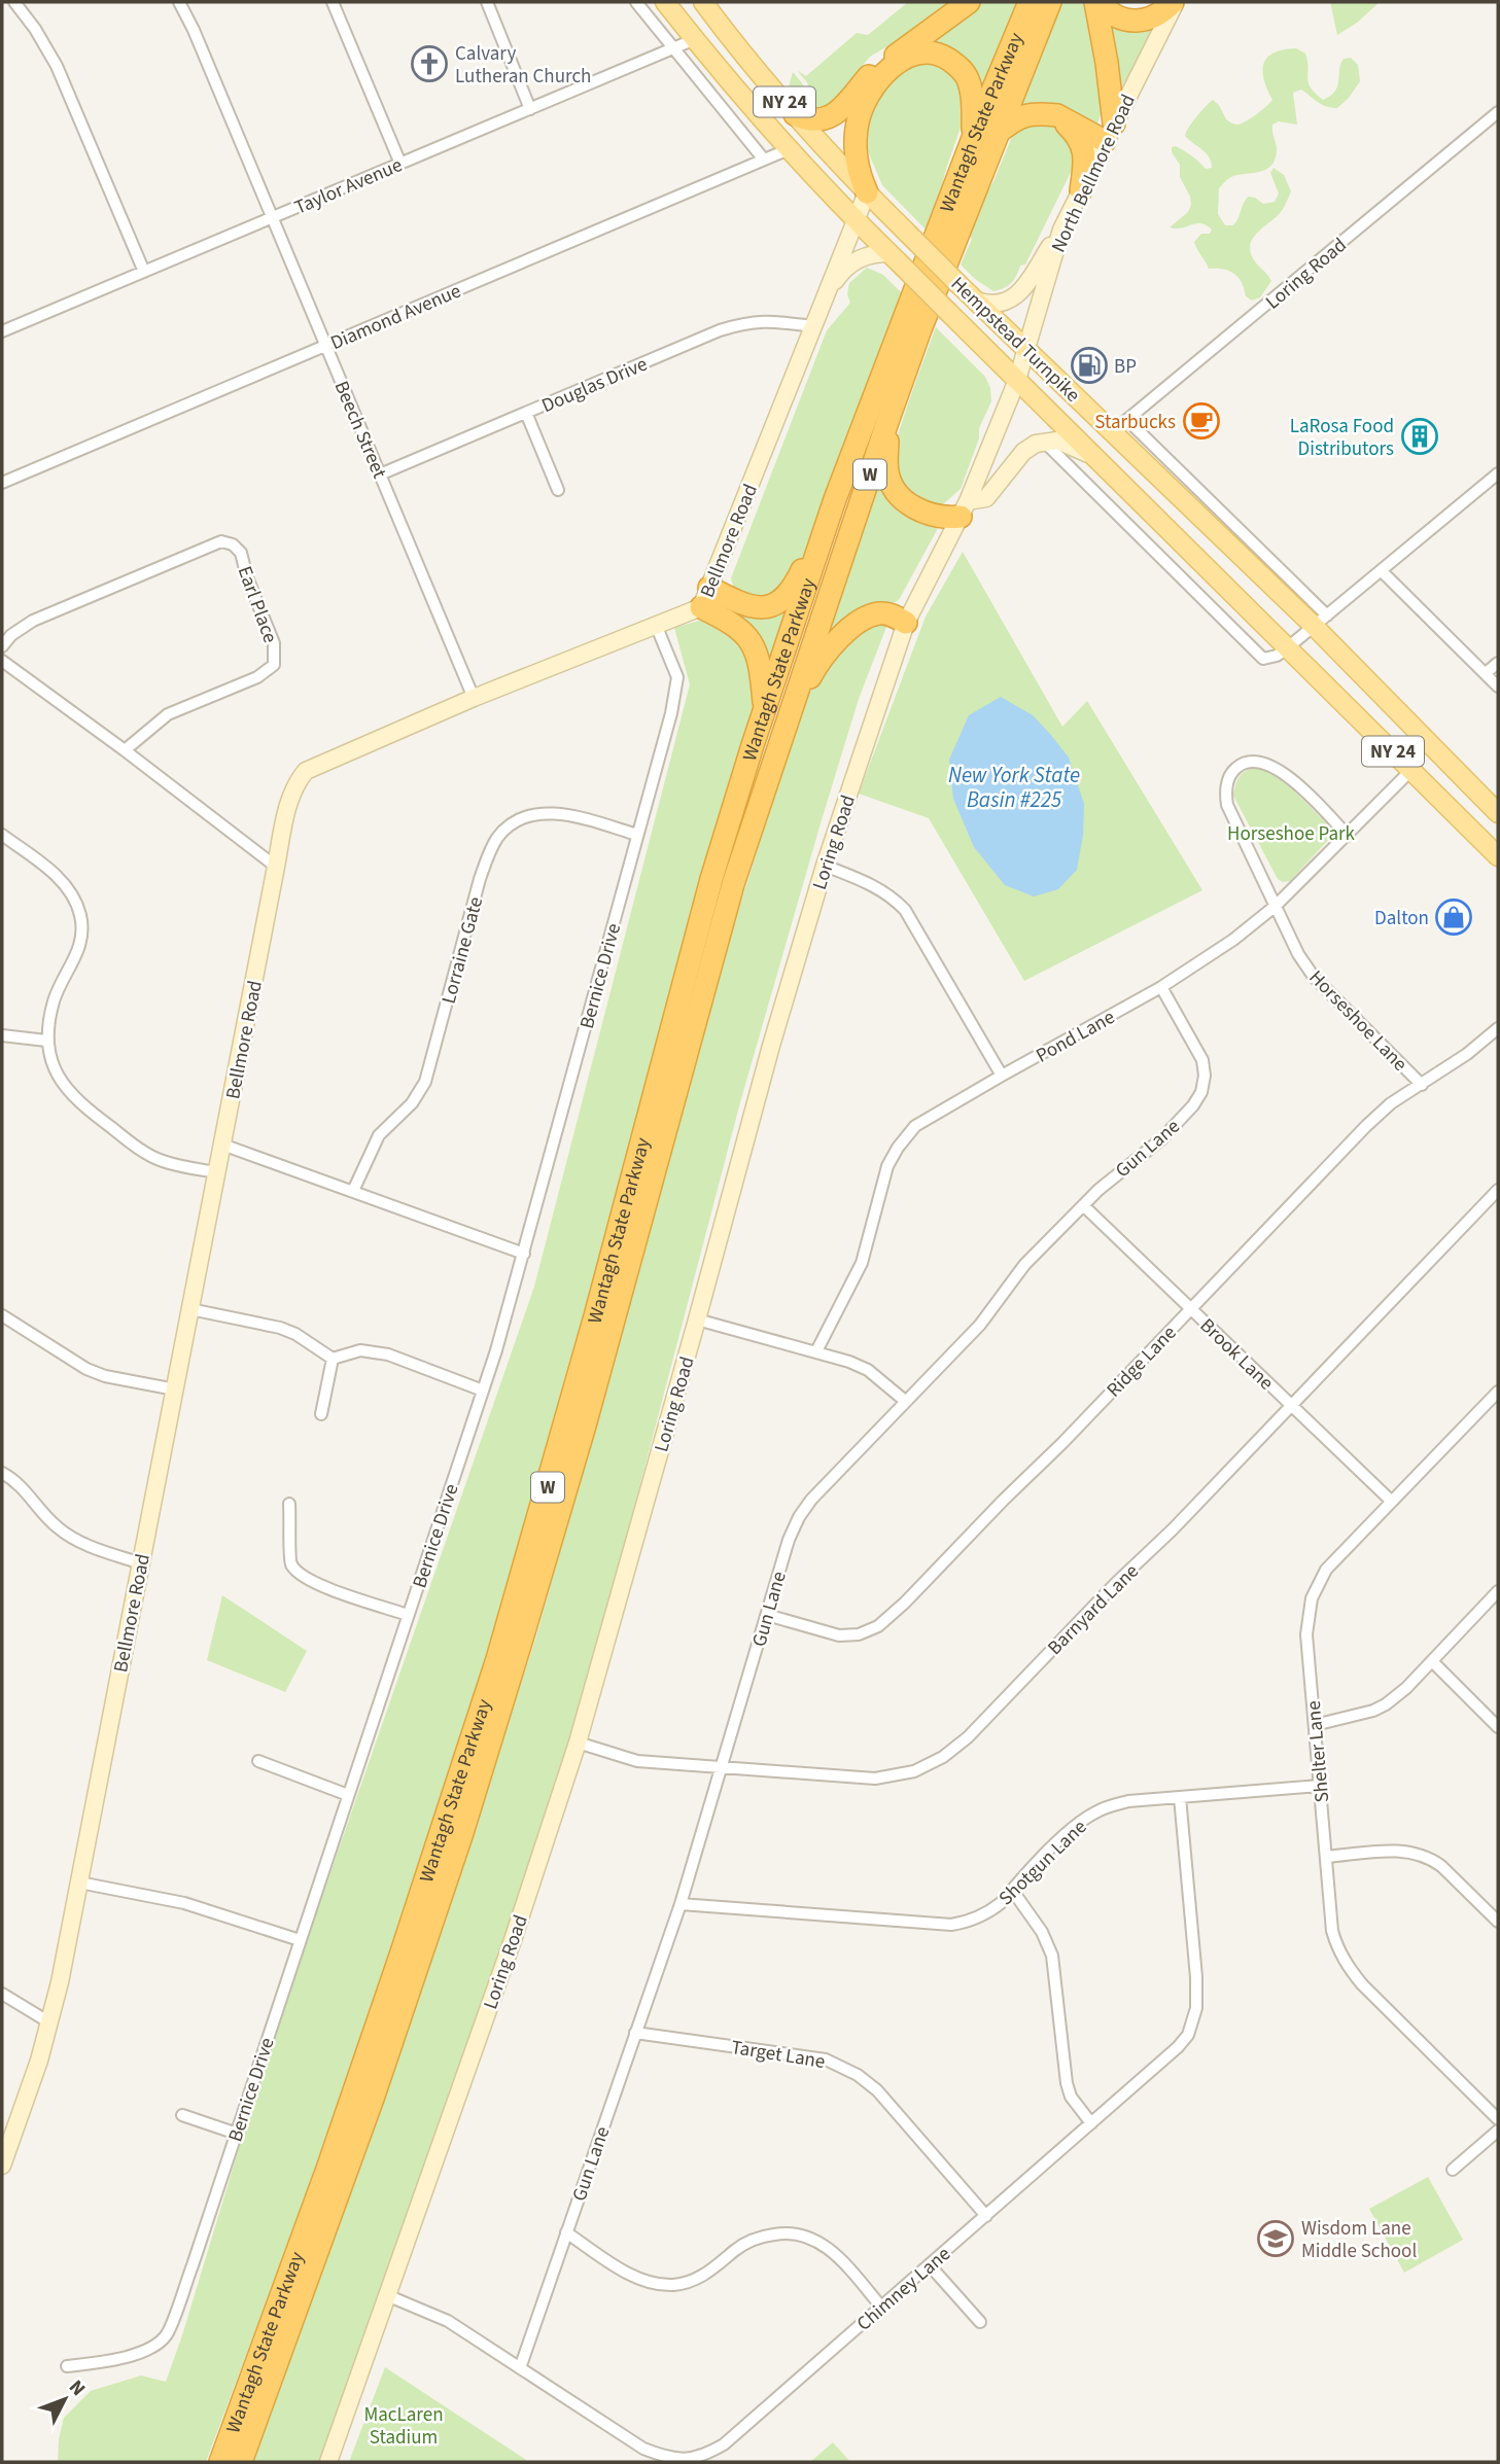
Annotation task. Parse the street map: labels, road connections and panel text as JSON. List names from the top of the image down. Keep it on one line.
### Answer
{"streets":{"highway":["Wantagh State Parkway","W"],"main road":["NY 24","Hempstead Turnpike"],"street":["North Bellmore Road","Taylor Avenue","Loring Road","Diamond Avenue","Douglas Drive","Beech Street","Bellmore Road","Earl Place","Lorraine Gate","Bernice Drive","Horseshoe Lane","Pond Lane","Gun Lane","Brook Lane","Ridge Lane","Barnyard Lane","Shelter Lane","Shotgun Lane","Target Lane","Chimney Lane"]},"crossings":[["North Bellmore Road","Loring Road"],["North Bellmore Road","Hempstead Turnpike"],["Taylor Avenue","Hempstead Turnpike"],["Taylor Avenue","Beech Street"],["Loring Road","Hempstead Turnpike"],["Loring Road","Barnyard Lane"],["Loring Road","Chimney Lane"],["Diamond Avenue","Hempstead Turnpike"],["Diamond Avenue","Beech Street"],["Hempstead Turnpike","Bellmore Road"],["Hempstead Turnpike","Pond Lane"],["Douglas Drive","Beech Street"],["Douglas Drive","Bellmore Road"],["Beech Street","Bellmore Road"],["Bellmore Road","Bernice Drive"],["Lorraine Gate","Bernice Drive"],["Horseshoe Lane","Pond Lane"],["Horseshoe Lane","Ridge Lane"],["Pond Lane","Gun Lane"],["Gun Lane","Brook Lane"],["Gun Lane","Ridge Lane"],["Gun Lane","Barnyard Lane"],["Gun Lane","Shotgun Lane"],["Gun Lane","Target Lane"],["Gun Lane","Chimney Lane"],["Brook Lane","Ridge Lane"],["Brook Lane","Barnyard Lane"],["Brook Lane","Shelter Lane"],["Shelter Lane","Shotgun Lane"],["Shotgun Lane","Chimney Lane"],["Target Lane","Chimney Lane"]],"water":["New York State Basin #225"],"parks":["Horseshoe Park","MacLaren Stadium"],"places":{"church":["Calvary Lutheran Church"],"fuel station":["BP"],"cafe":["Starbucks"],"building":["LaRosa Food Distributors"],"shop":["Dalton"],"school or university":["Wisdom Lane Middle School"]},"north":"top right"}
